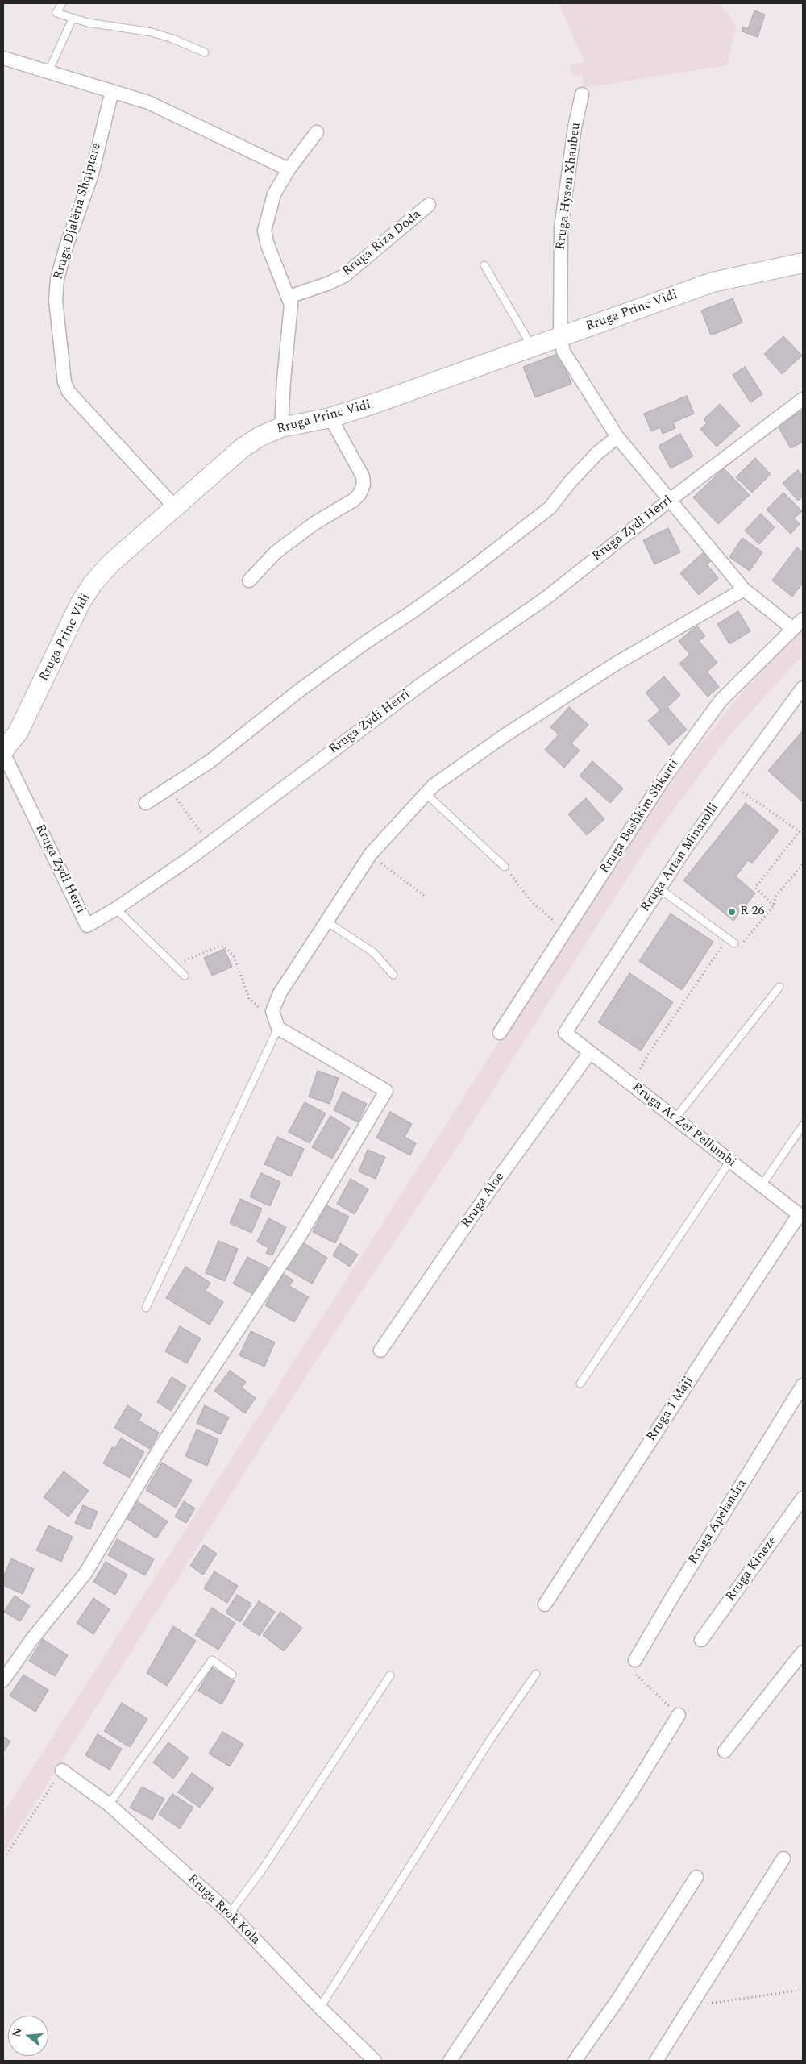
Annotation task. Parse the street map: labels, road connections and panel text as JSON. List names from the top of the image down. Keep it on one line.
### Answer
{"streets":{"street":["Rruga Hysen Xhanbeu","Rruga Djalëria Shqiptare","Rruga Riza Doda","Rruga Princ Vidi","Rruga Zydi Herri","Rruga Bashkim Shkurti","Rruga Artan Minarolli","Rruga At Zef Pellumbi","Rruga Aloe","Rruga 1 Maji","Rruga Apelandra","Rruga Kineze","Rruga Rrok Kola"]},"crossings":[["Rruga Hysen Xhanbeu","Rruga Princ Vidi"],["Rruga Hysen Xhanbeu","Rruga Zydi Herri"],["Rruga Hysen Xhanbeu","Rruga Bashkim Shkurti"],["Rruga Djalëria Shqiptare","Rruga Princ Vidi"],["Rruga Princ Vidi","Rruga Zydi Herri"],["Rruga Artan Minarolli","Rruga At Zef Pellumbi"],["Rruga At Zef Pellumbi","Rruga Aloe"],["Rruga At Zef Pellumbi","Rruga 1 Maji"]],"places":["R 26"],"north":"left"}
